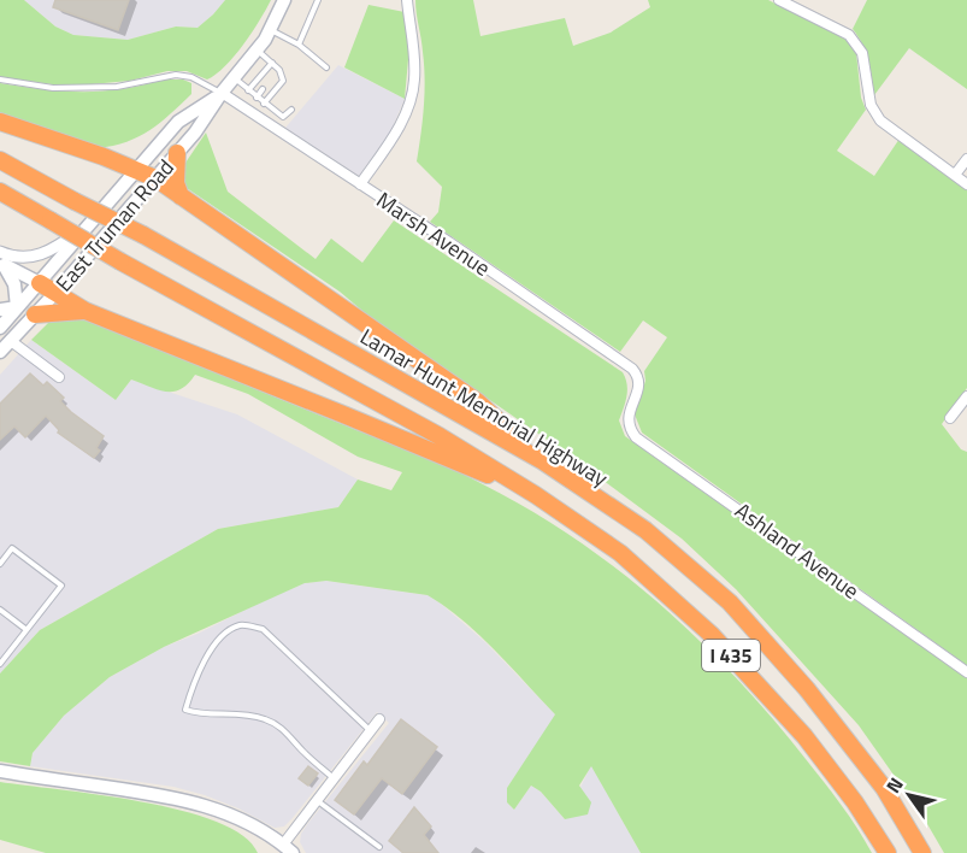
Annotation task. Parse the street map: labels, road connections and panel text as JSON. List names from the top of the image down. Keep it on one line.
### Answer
{"streets":{"highway":["Lamar Hunt Memorial Highway","I 435"],"main road":["East Truman Road"],"street":["Marsh Avenue","Ashland Avenue"]},"crossings":[["East Truman Road","Marsh Avenue"],["Marsh Avenue","Ashland Avenue"]],"north":"top left"}
